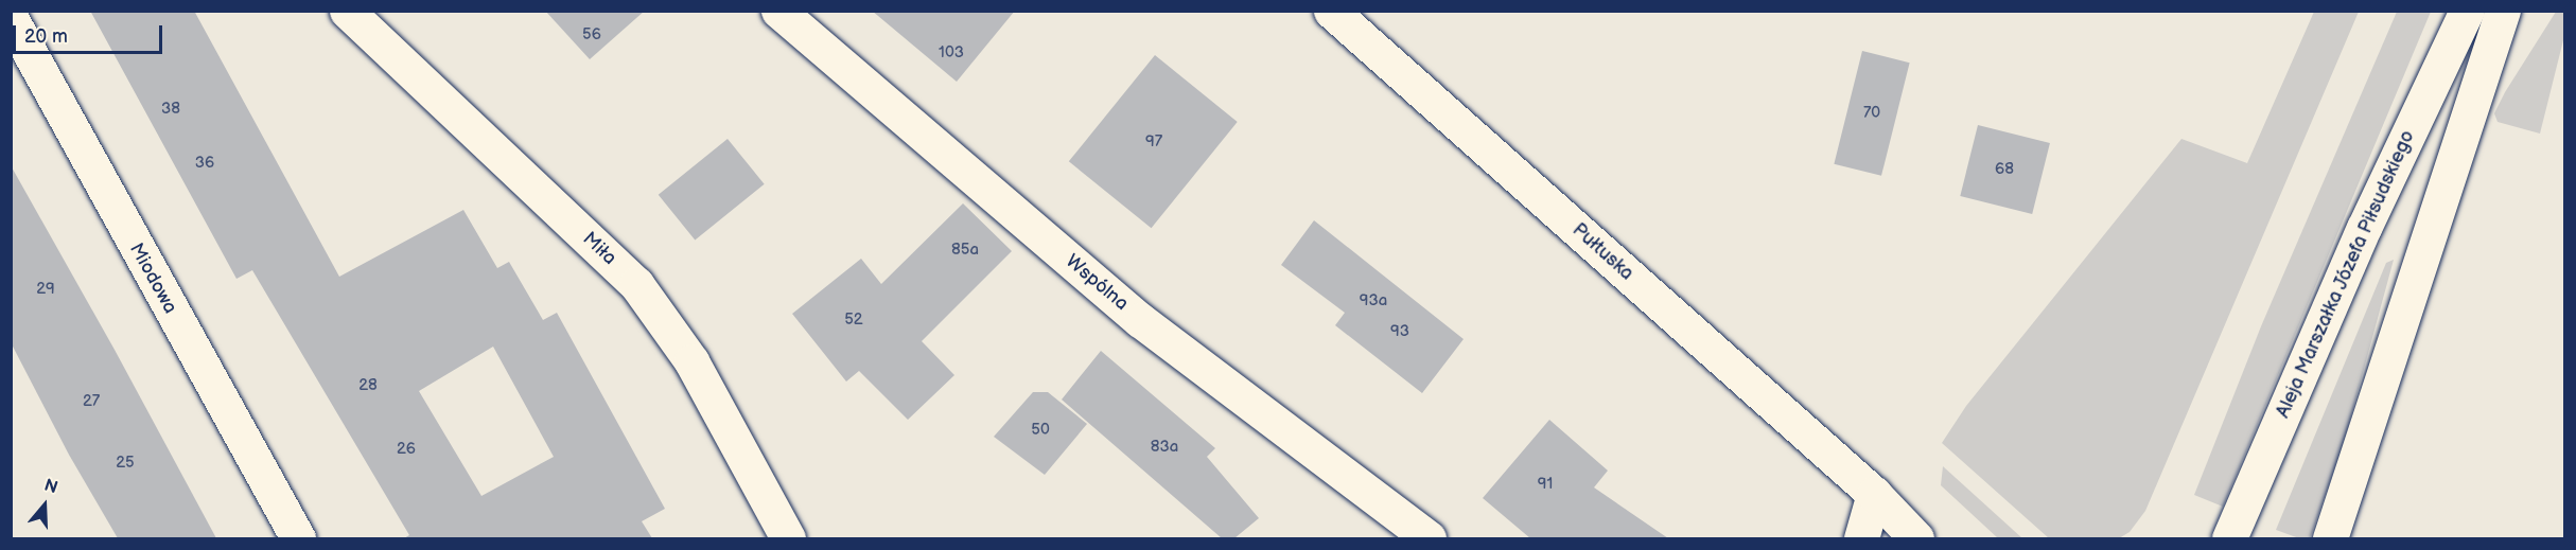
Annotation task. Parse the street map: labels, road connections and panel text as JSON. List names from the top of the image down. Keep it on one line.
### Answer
{"streets":{"street":["Miła","Pułtuska","Aleja Marszałka Józefa Piłsudskiego","Miodowa","Wspólna"]},"house_numbers":["56","103","38","70","97","36","68","85a","29","93a","52","93","28","27","50","83a","26","25","91"],"scale_bar":"20 m","north":"top"}
